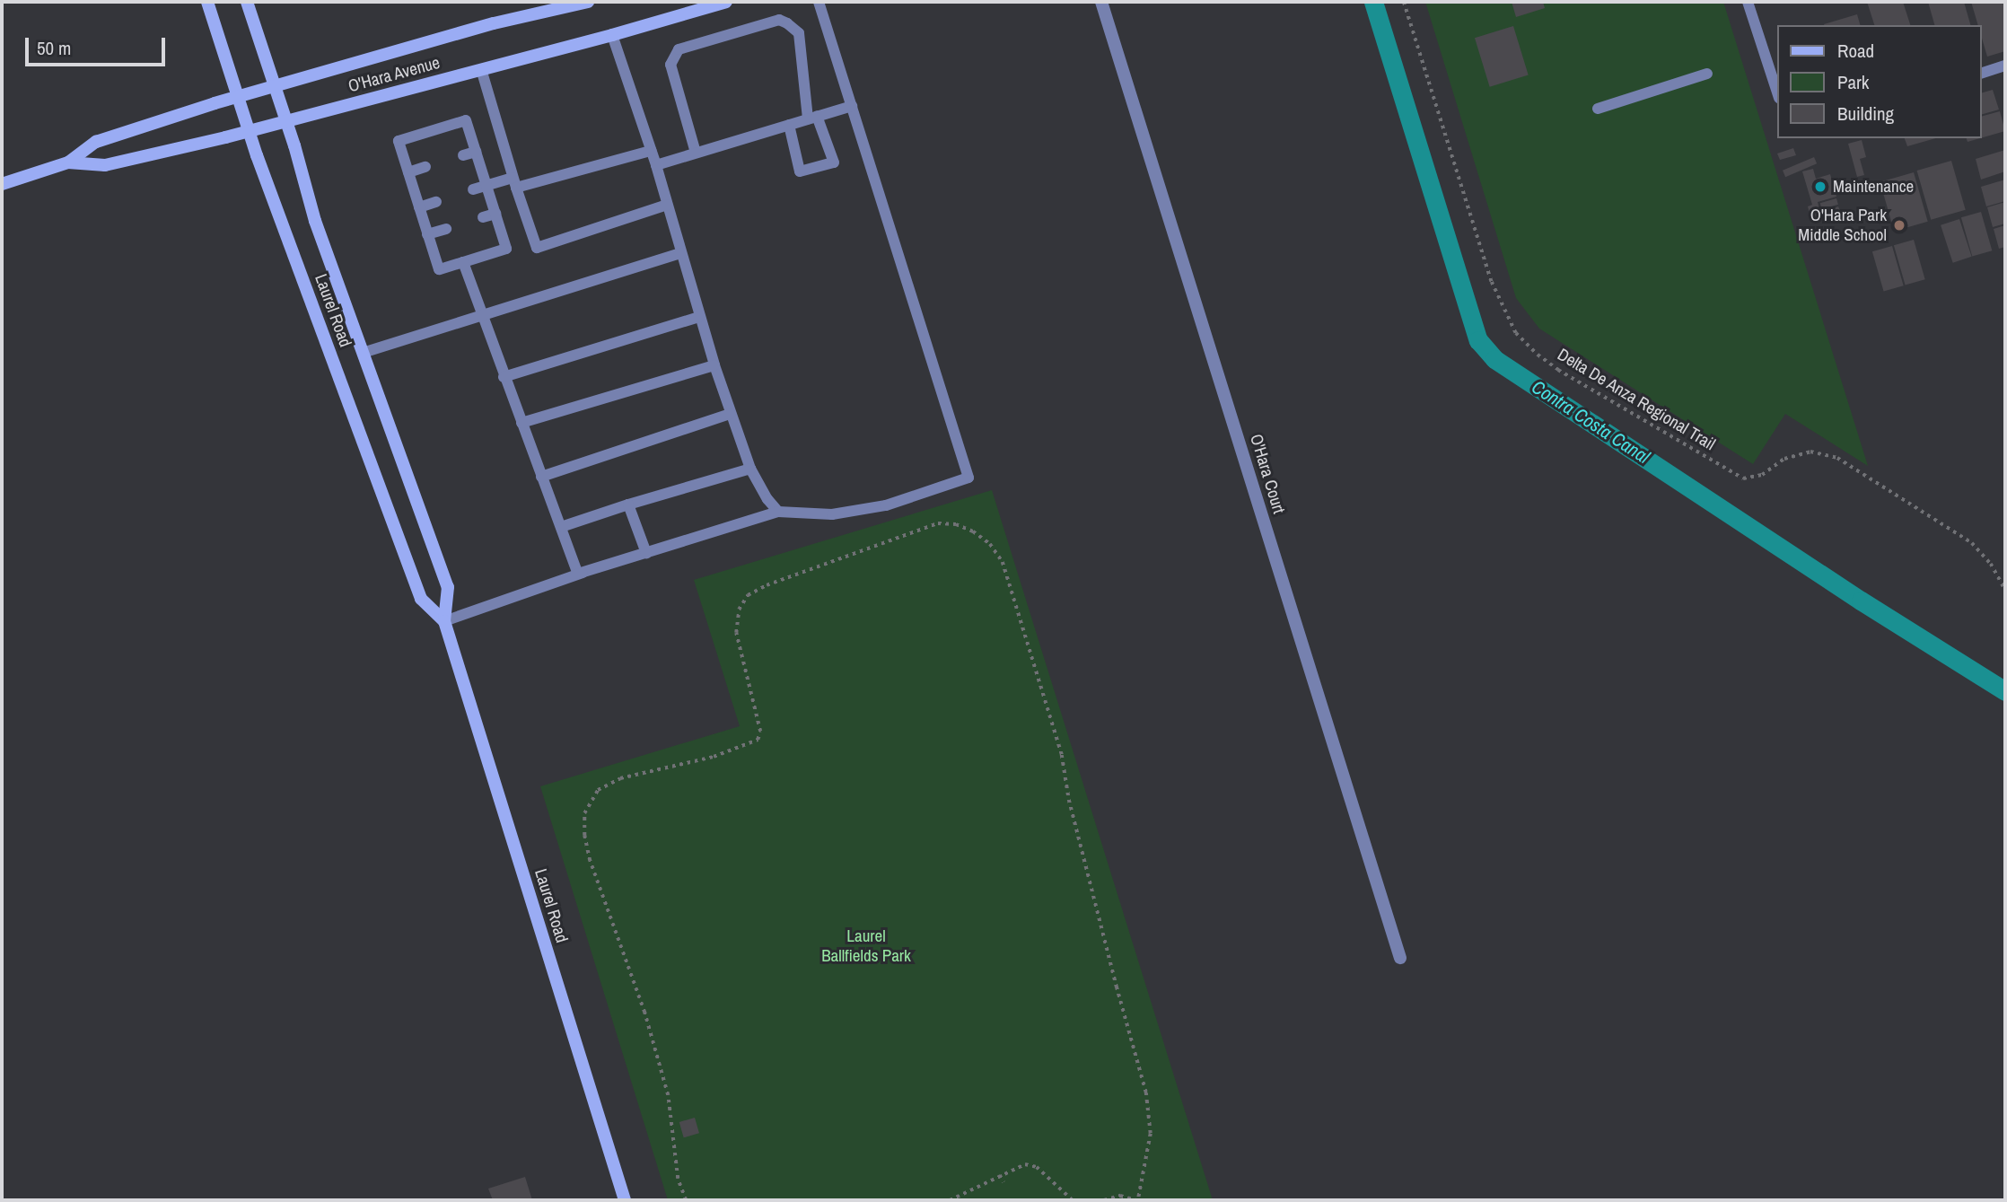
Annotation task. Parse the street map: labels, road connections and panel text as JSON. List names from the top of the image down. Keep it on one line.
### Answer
{"streets":{"main road":["O'Hara Avenue","Laurel Road"],"street":["O'Hara Court"],"path":["Delta De Anza Regional Trail"]},"crossings":[["O'Hara Avenue","Laurel Road"]],"water":["Contra Costa Canal"],"parks":["Laurel Ballfields Park"],"places":["Maintenance","O'Hara Park Middle School"],"legend":["Road","Park","Building"],"scale_bar":"50 m"}
